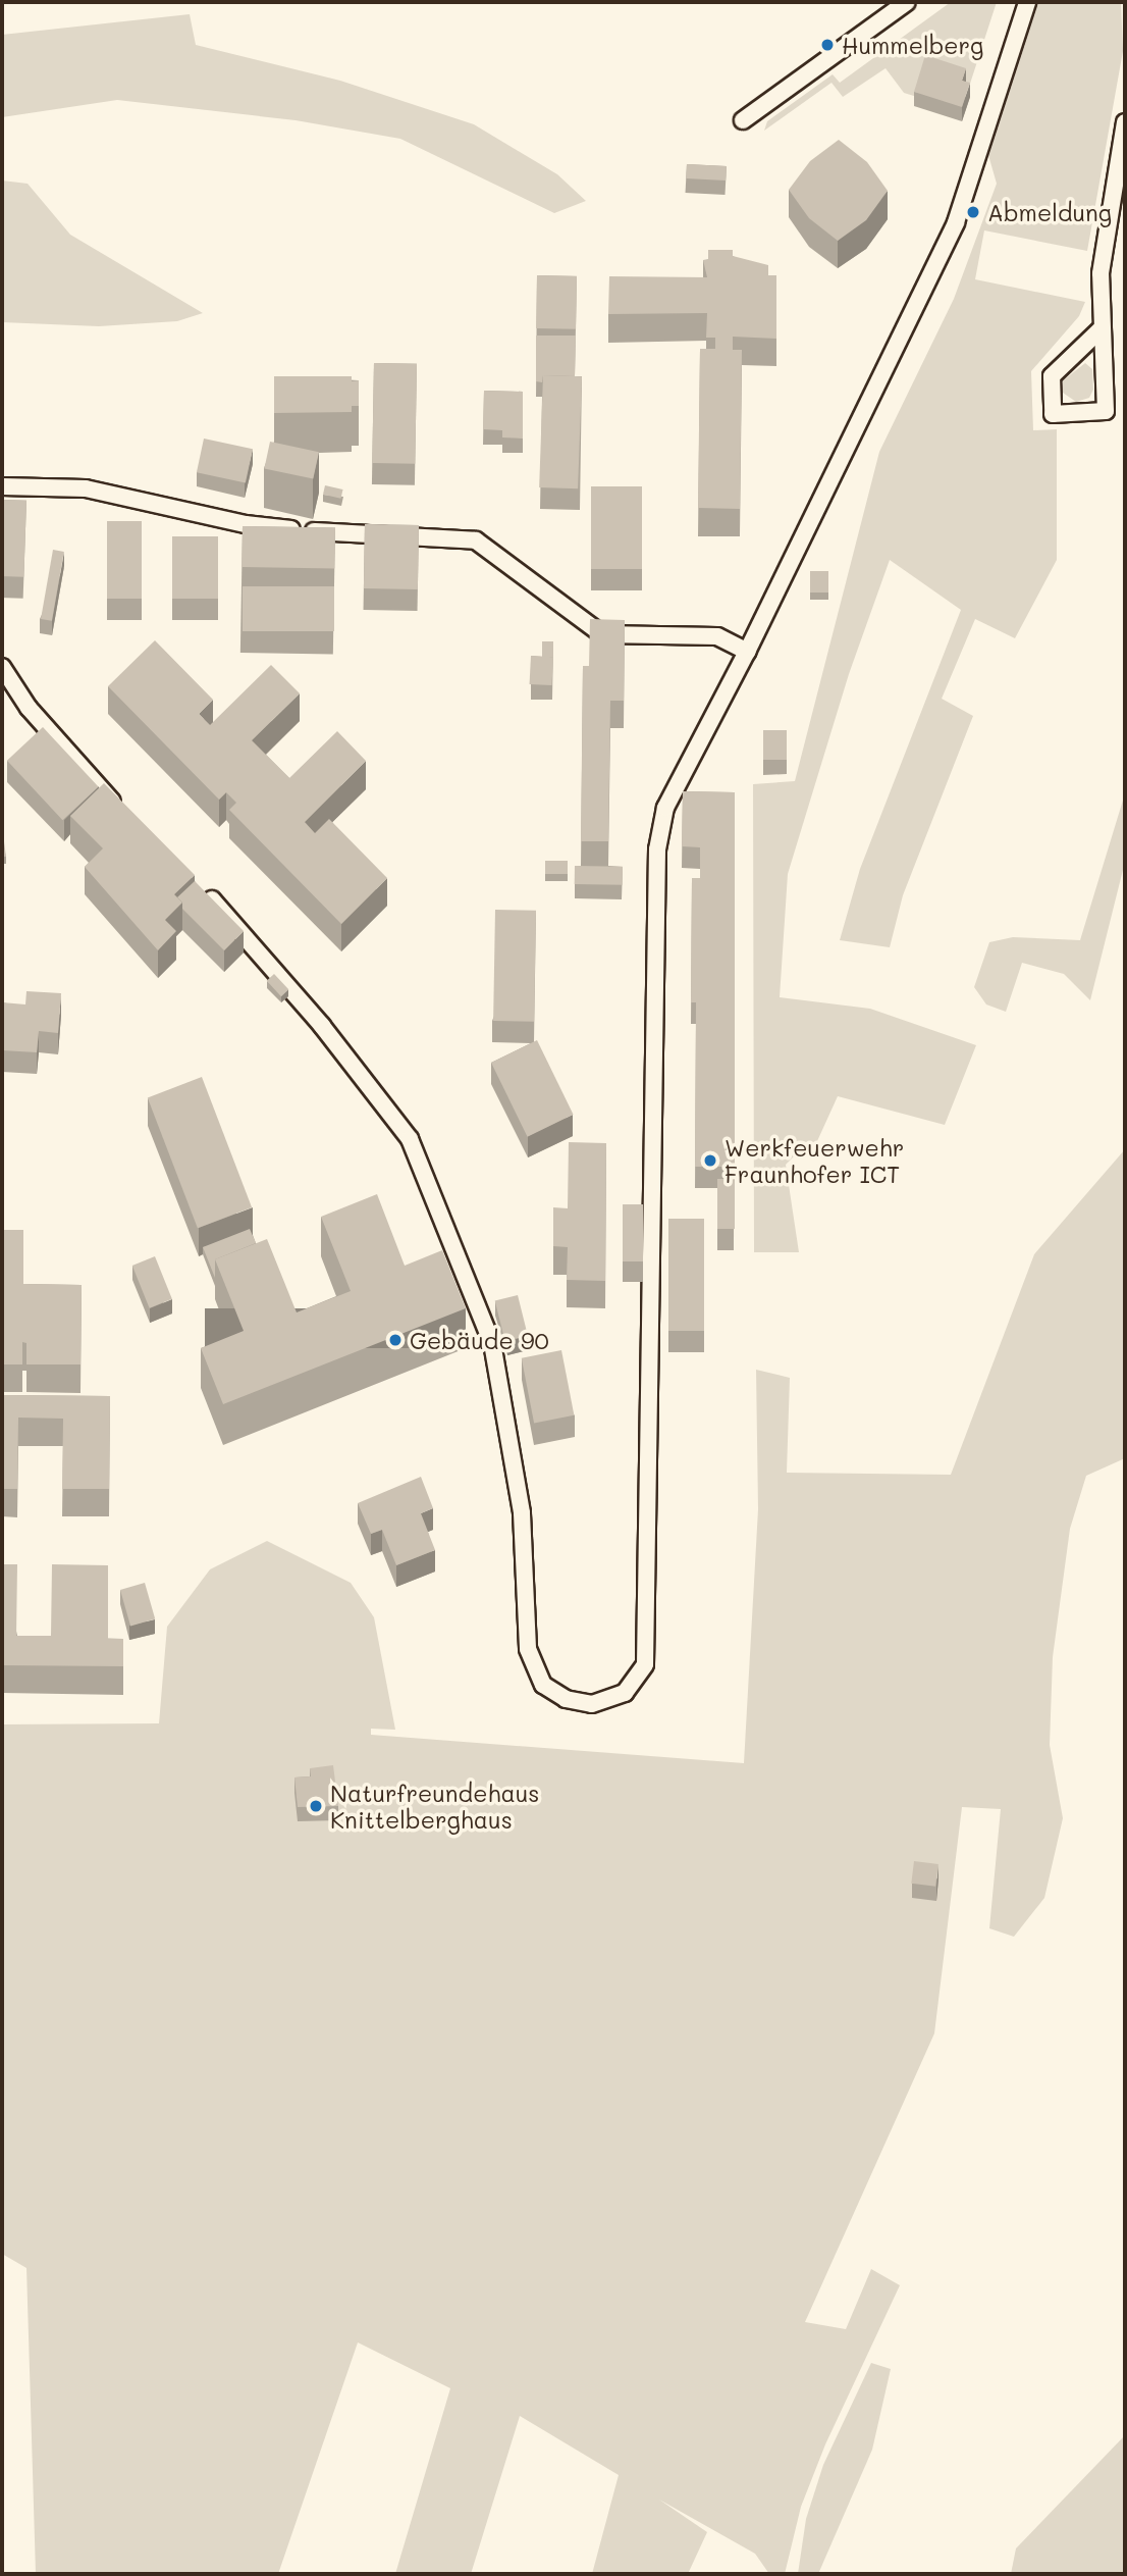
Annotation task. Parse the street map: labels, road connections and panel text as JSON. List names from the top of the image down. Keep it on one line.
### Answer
{"places":["Hummelberg","Abmeldung","Werkfeuerwehr Fraunhofer ICT","Gebäude 90","Naturfreundehaus Knittelberghaus"]}
